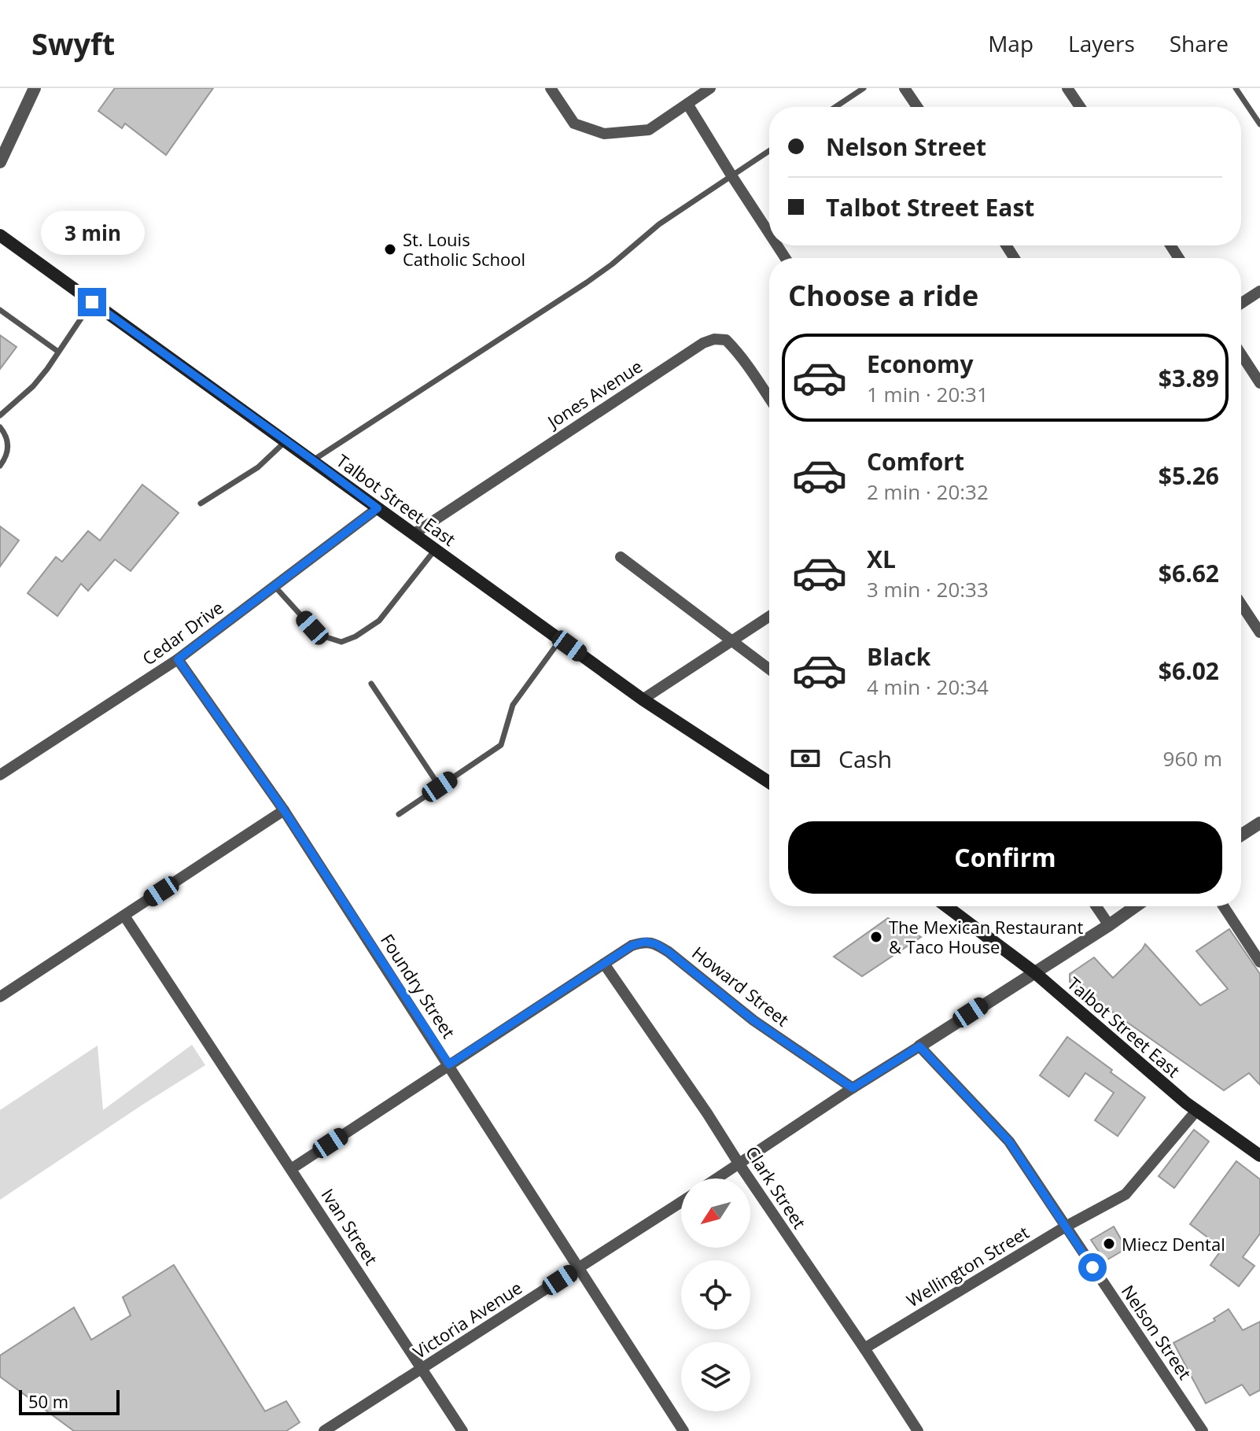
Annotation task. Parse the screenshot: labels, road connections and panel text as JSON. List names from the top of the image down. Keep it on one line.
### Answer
{"streets":{"main road":["Talbot Street East"],"street":["Jones Avenue","Cedar Drive","Foundry Street","Howard Street","Clark Street","Ivan Street","Wellington Street","Victoria Avenue","Nelson Street"]},"crossings":[["Jones Avenue","Talbot Street East"],["Talbot Street East","Cedar Drive"],["Talbot Street East","Wellington Street"],["Cedar Drive","Foundry Street"],["Foundry Street","Howard Street"],["Foundry Street","Victoria Avenue"],["Howard Street","Clark Street"],["Howard Street","Ivan Street"],["Clark Street","Wellington Street"],["Ivan Street","Victoria Avenue"],["Wellington Street","Nelson Street"]],"places":["St. Louis Catholic School","The Mexican Restaurant & Taco House","Miecz Dental"],"scale_bar":"50 m","north":"bottom left","page":{"header":"Swyft","nav":["Map","Layers","Share"],"banner":["Nelson Street","Talbot Street East"],"bubble":"3 min","heading":"Choose a ride","list":[{"name":"Economy","note":"1 min · 20:31","value":"$3.89"},{"name":"Comfort","note":"2 min · 20:32","value":"$5.26"},{"name":"XL","note":"3 min · 20:33","value":"$6.62"},{"name":"Black","note":"4 min · 20:34","value":"$6.02"}],"pay":["Cash","960 m"],"buttons":"Confirm","scale":"50 m"}}
